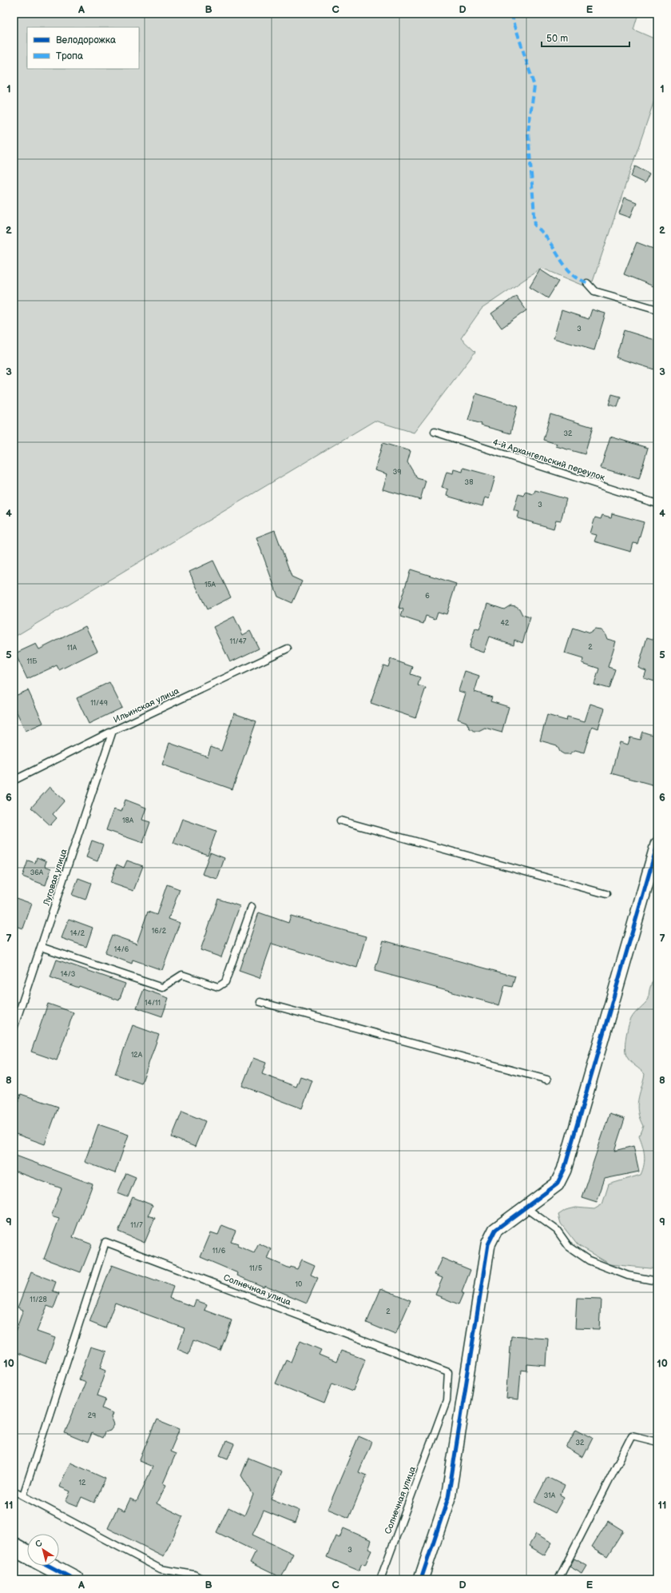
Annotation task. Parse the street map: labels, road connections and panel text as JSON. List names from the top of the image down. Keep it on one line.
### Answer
{"streets":{"lane":["4-й Архангельский переулок","Ильинская улица","Луговая улица","Солнечная улица"]},"crossings":[["Ильинская улица","Луговая улица"]],"house_numbers":["3","32","39","38","3","15А","6","42","11/47","2","11А","11Б","11/49","18А","36А","16/2","14/2","14/6","14/3","14/11","12А","11/7","11/6","11/5","10","11/28","2","29","32","12","31А","3"],"legend":["Велодорожка","Тропа"],"scale_bar":"50 m","north":"top left","grid":{"columns":["A","B","C","D","E"],"rows":["1","2","3","4","5","6","7","8","9","10","11"]}}
